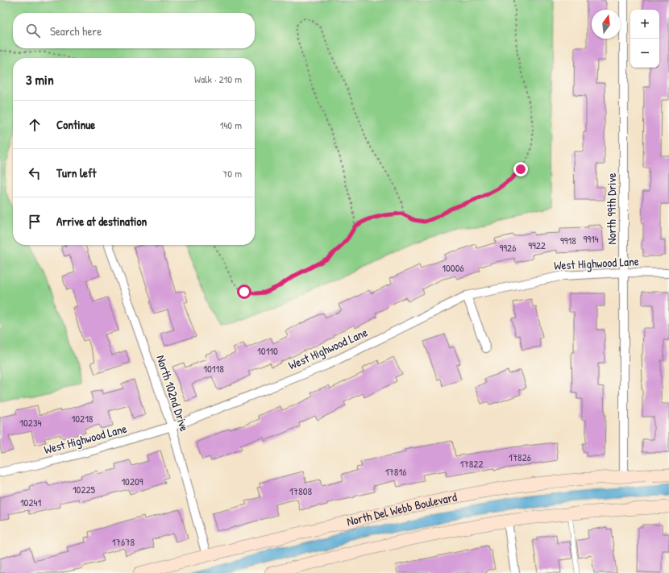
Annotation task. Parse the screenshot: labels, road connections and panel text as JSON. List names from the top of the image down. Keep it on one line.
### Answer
{"streets":{"street":["North 99th Drive","West Highwood Lane","North 102nd Drive","North Del Webb Boulevard"]},"crossings":[["North 99th Drive","West Highwood Lane"],["North 99th Drive","North Del Webb Boulevard"],["West Highwood Lane","North 102nd Drive"],["North 102nd Drive","North Del Webb Boulevard"]],"house_numbers":["9914","9918","9922","9926","10006","10110","10118","10218","10234","17826","17822","17816","10209","10225","17808","10241","17678"],"north":"top","page":{"map_buttons":["+","−"],"search":"Search here","heading":["3 min","Walk · 210 m"],"list":[["Continue","140 m"],["Turn left","70 m"],"Arrive at destination"]}}
